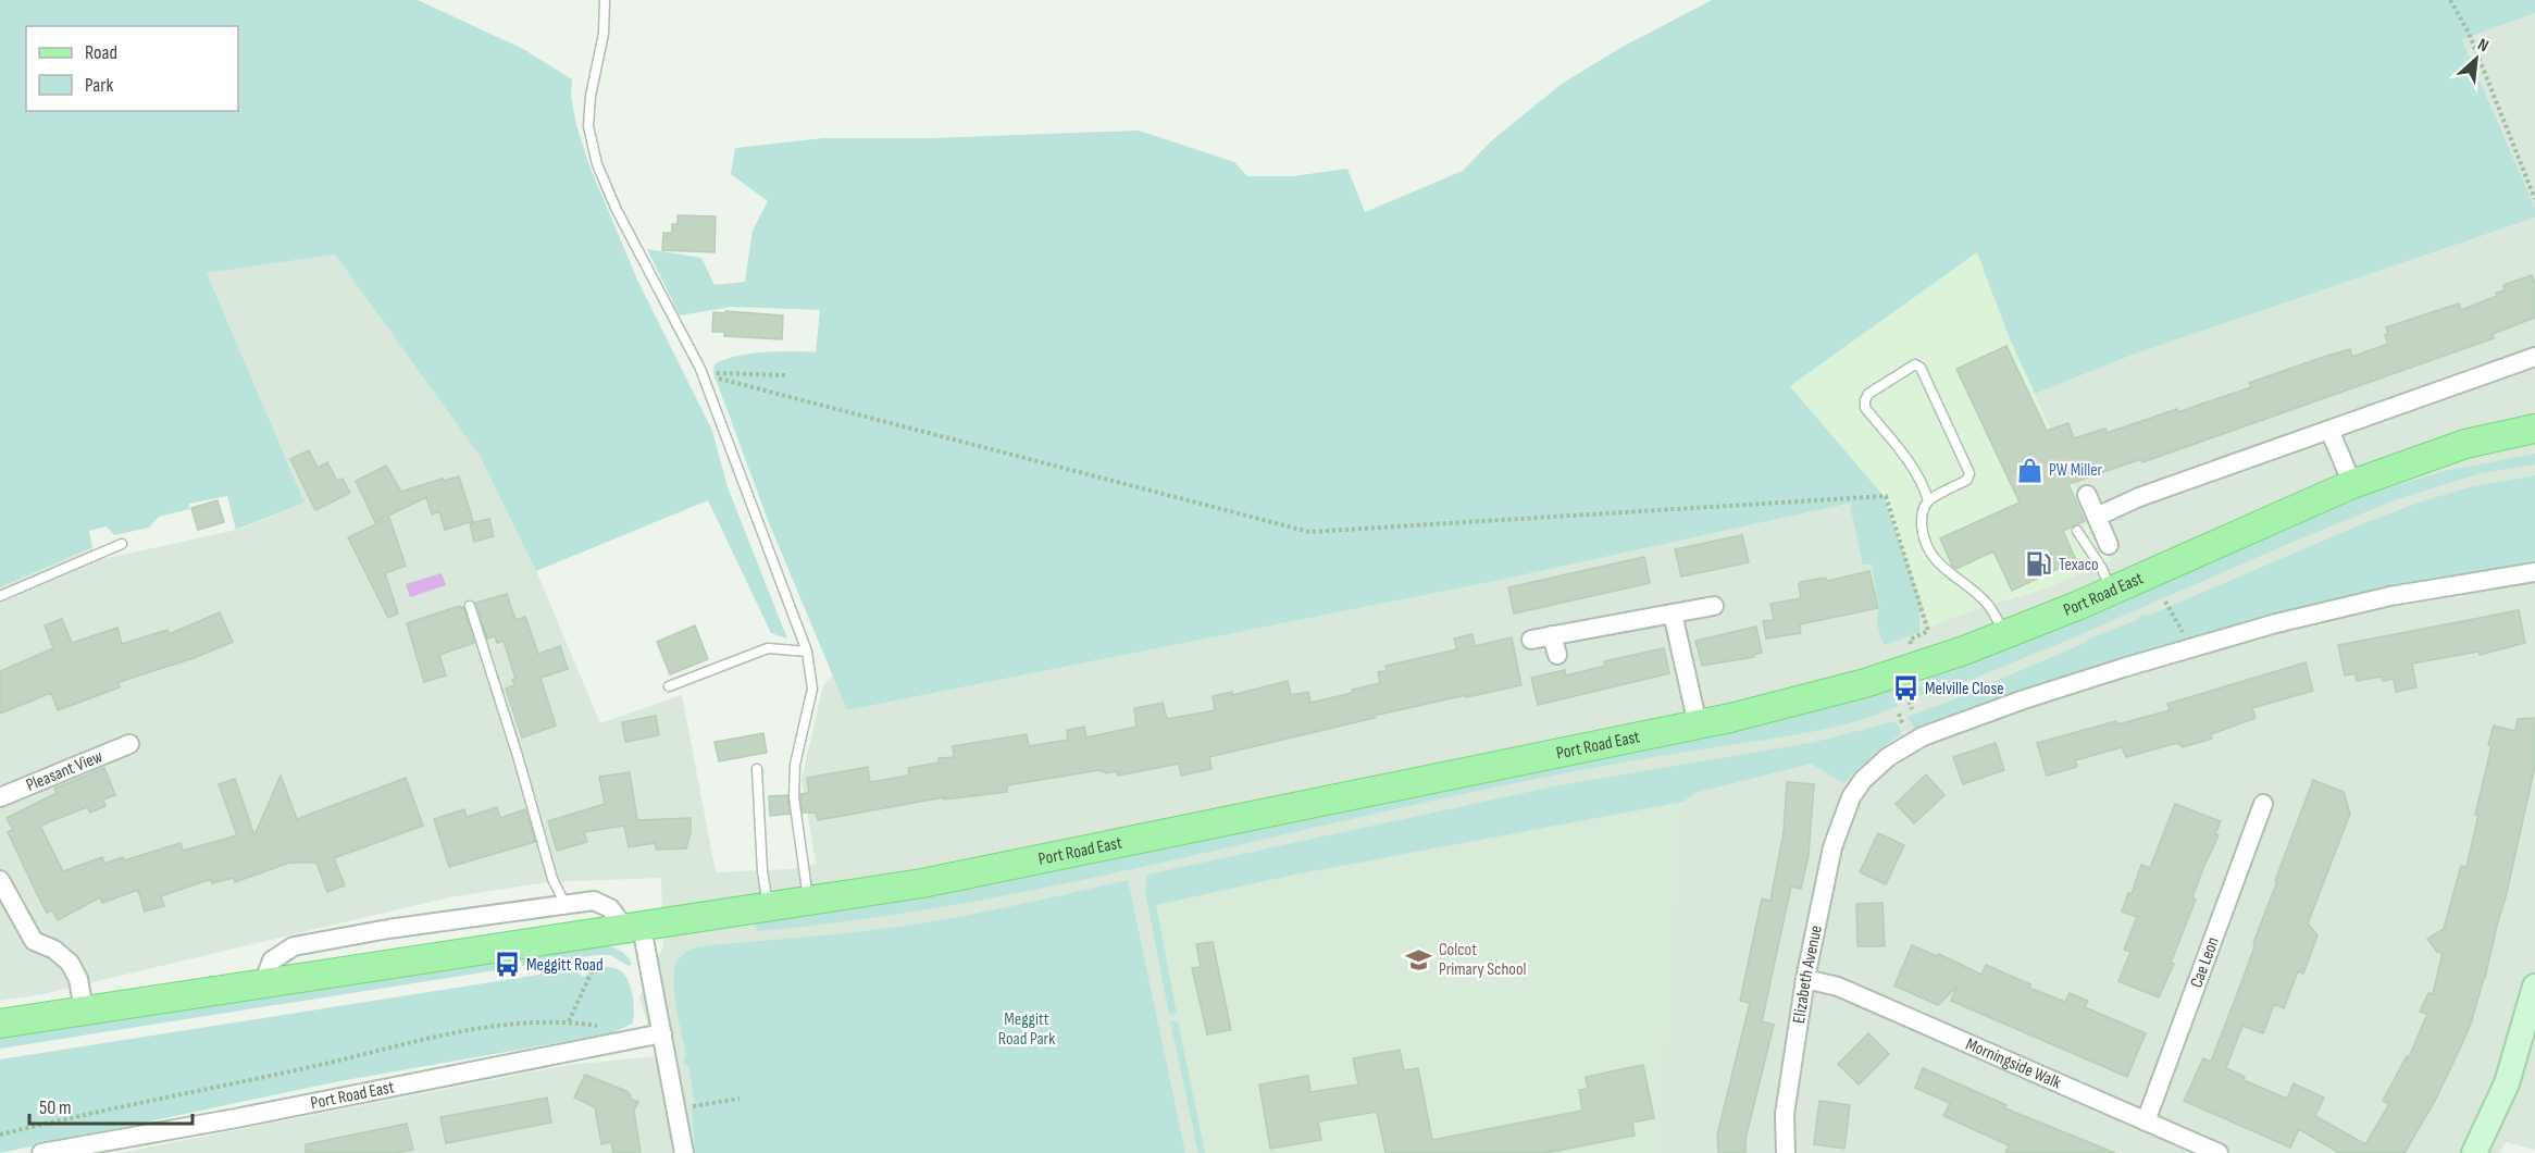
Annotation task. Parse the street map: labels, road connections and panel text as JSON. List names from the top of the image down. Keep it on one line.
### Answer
{"streets":{"main road":["Port Road East"],"street":["Pleasant View","Cae Leon","Elizabeth Avenue","Morningside Walk"]},"crossings":[["Cae Leon","Morningside Walk"],["Elizabeth Avenue","Morningside Walk"]],"parks":["Meggitt Road Park"],"places":{"shop":["PW Miller"],"fuel station":["Texaco"],"bus stop":["Melville Close","Meggitt Road"],"school or university":["Colcot Primary School"]},"legend":["Road","Park"],"scale_bar":"50 m","north":"top right"}
